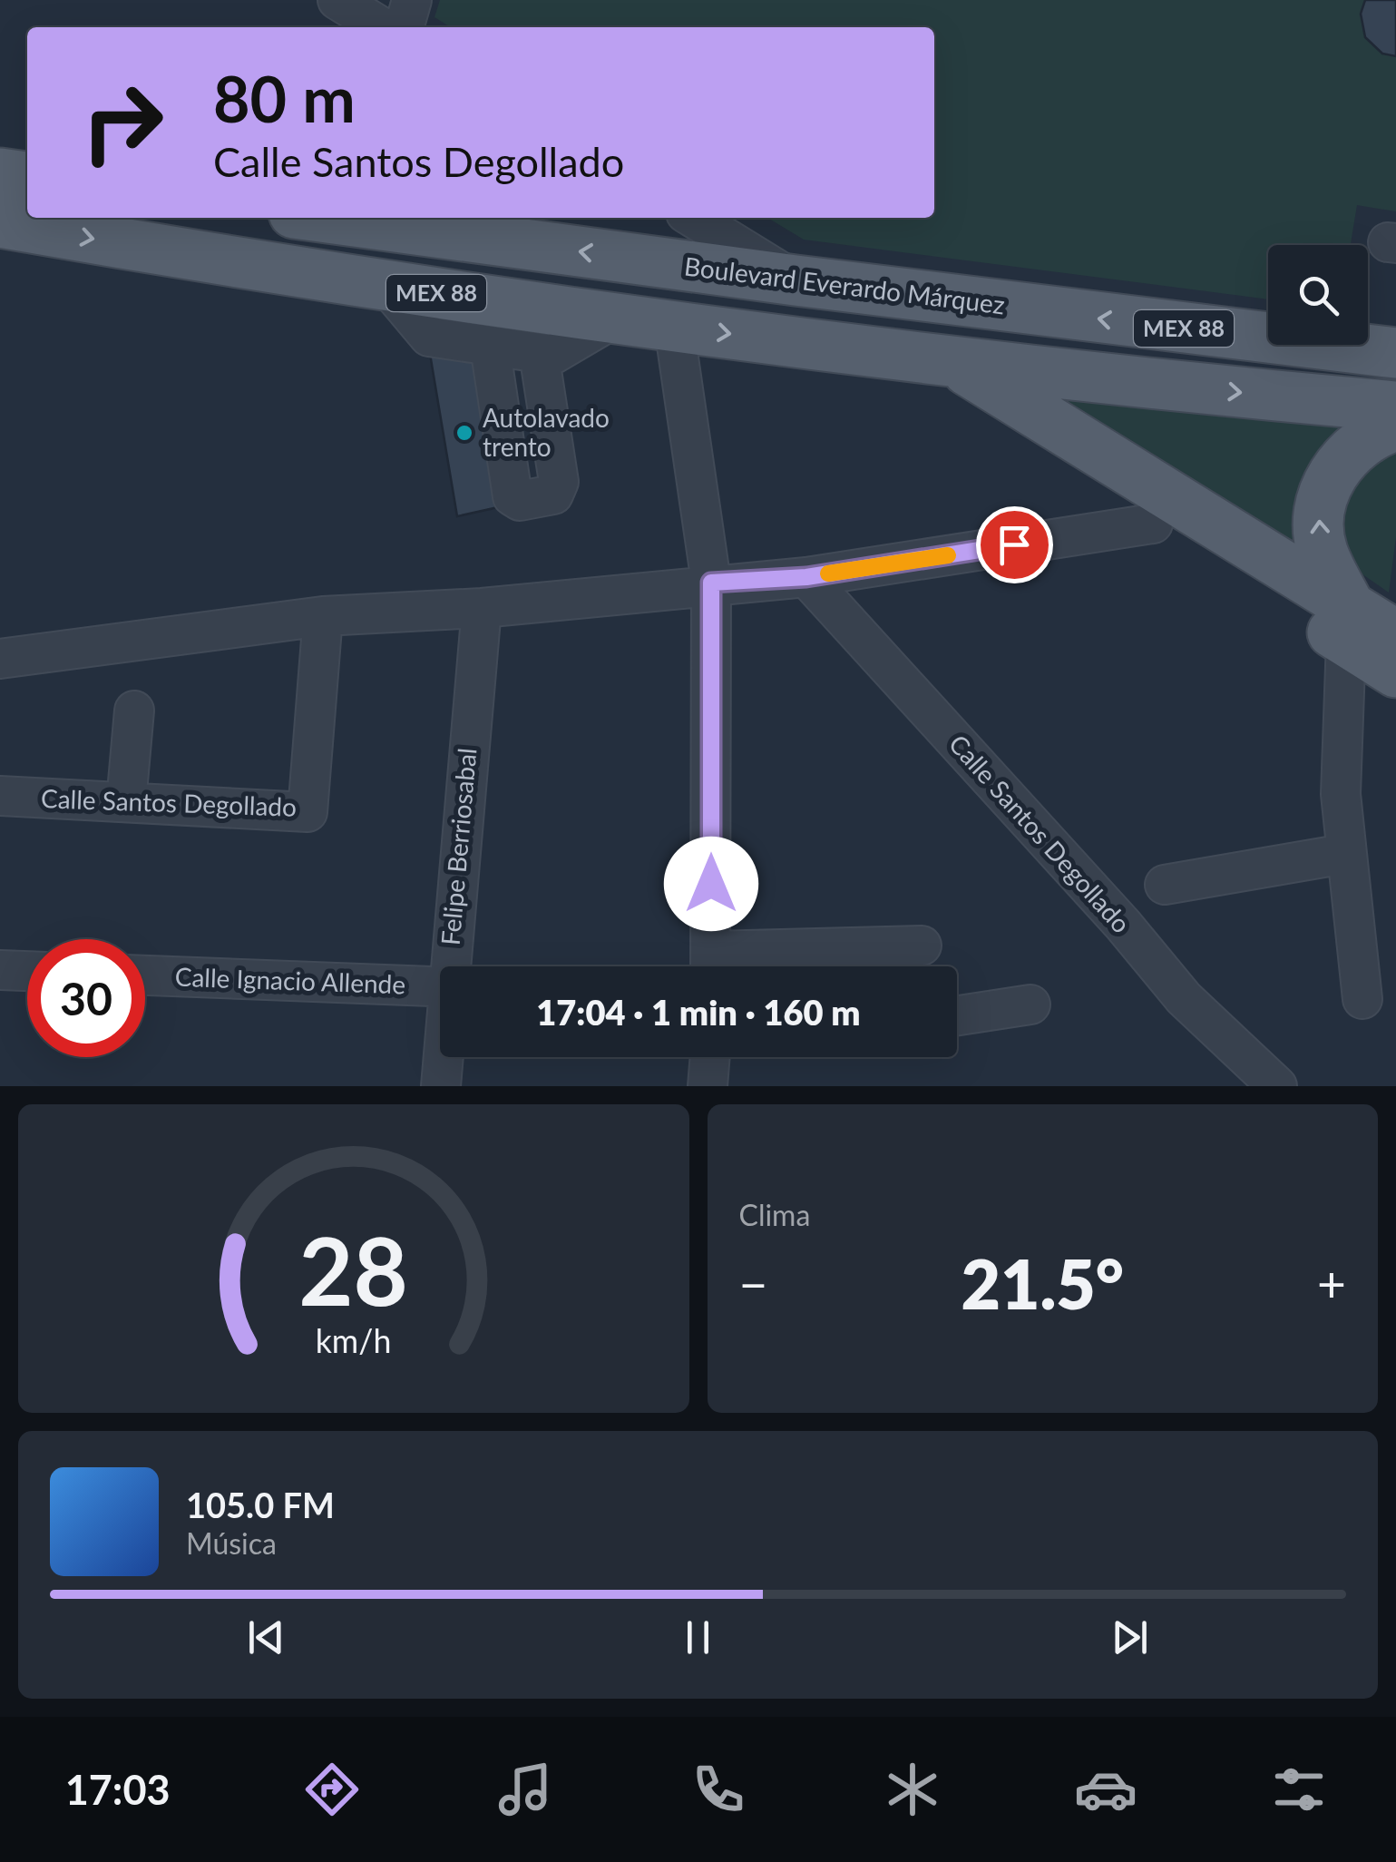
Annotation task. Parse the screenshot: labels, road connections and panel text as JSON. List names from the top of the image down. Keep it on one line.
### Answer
{"streets":{"main road":["Boulevard Everardo Márquez","MEX 88"],"street":["Calle Santos Degollado","Felipe Berriosabal","Calle Ignacio Allende"]},"places":["Autolavado trento"],"page":{"turn":["80 m","Calle Santos Degollado"],"limit":"30","trip":"17:04 · 1 min · 160 m","tile":"Clima","heat":["−","21.5°","+"],"song":["105.0 FM","Música"],"tabs":"17:03","gauge":["28","km/h"]}}
